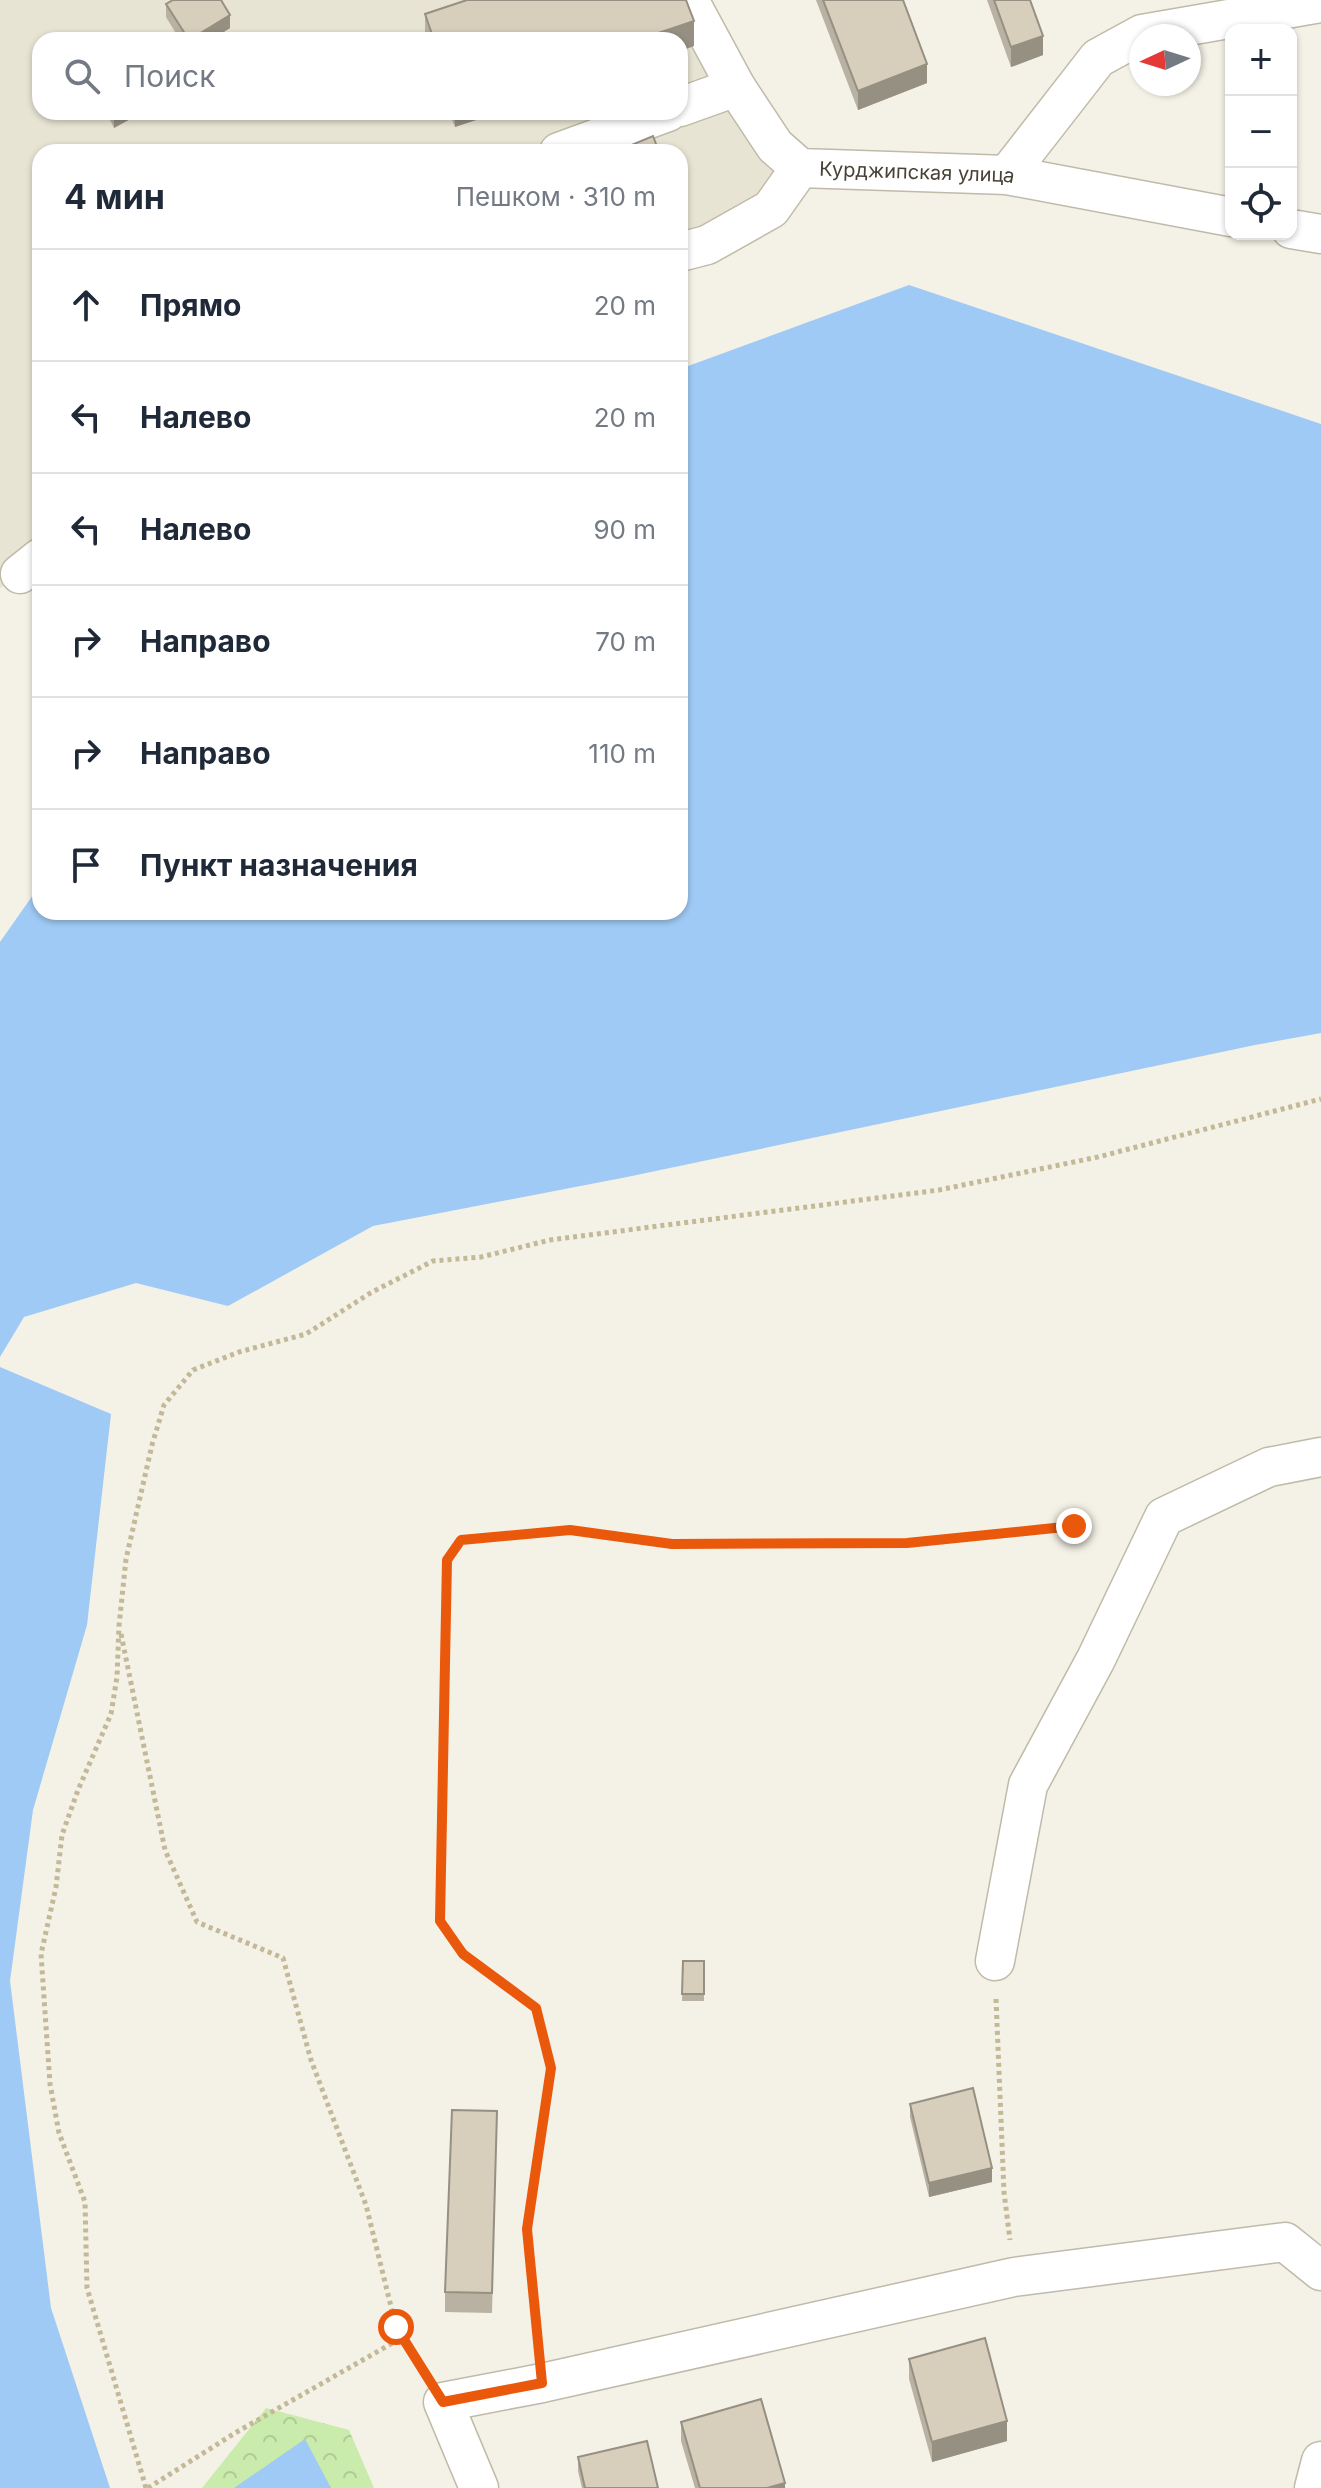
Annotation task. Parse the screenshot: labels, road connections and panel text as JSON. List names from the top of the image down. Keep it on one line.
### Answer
{"streets":{"street":["Курджипская улица"]},"north":"left","page":{"map_buttons":["+","−"],"search":"Поиск","heading":["4 мин","Пешком · 310 m"],"list":[["Прямо","20 m"],["Налево","20 m"],["Налево","90 m"],["Направо","70 m"],["Направо","110 m"],"Пункт назначения"]}}
